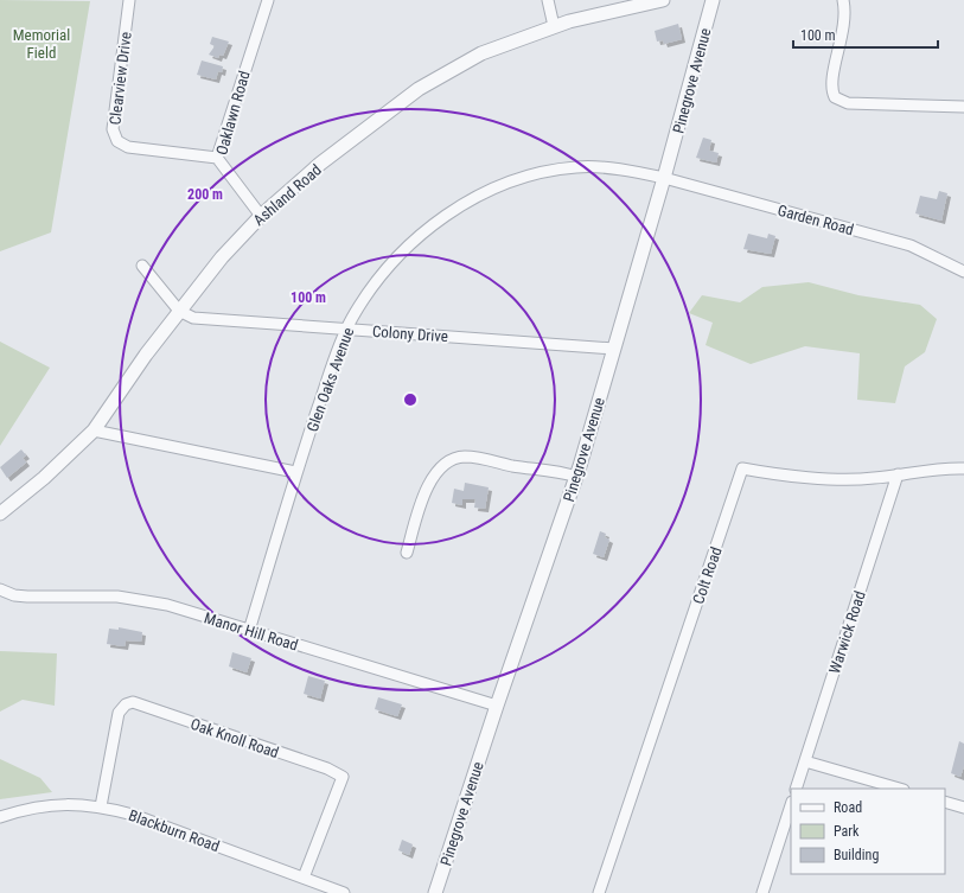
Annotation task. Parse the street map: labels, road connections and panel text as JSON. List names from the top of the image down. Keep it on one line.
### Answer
{"streets":{"street":["Clearview Drive","Pinegrove Avenue","Oaklawn Road","Ashland Road","Garden Road","Colony Drive","Glen Oaks Avenue","Colt Road","Manor Hill Road","Warwick Road","Oak Knoll Road","Blackburn Road"]},"crossings":[["Clearview Drive","Oaklawn Road"],["Pinegrove Avenue","Garden Road"],["Pinegrove Avenue","Colony Drive"],["Pinegrove Avenue","Glen Oaks Avenue"],["Pinegrove Avenue","Manor Hill Road"],["Oaklawn Road","Ashland Road"],["Ashland Road","Colony Drive"],["Garden Road","Glen Oaks Avenue"],["Colony Drive","Glen Oaks Avenue"],["Glen Oaks Avenue","Manor Hill Road"],["Colt Road","Warwick Road"],["Oak Knoll Road","Blackburn Road"]],"parks":["Memorial Field"],"legend":["Road","Park","Building"],"scale_bar":"100 m","rings":["200 m","100 m"]}
